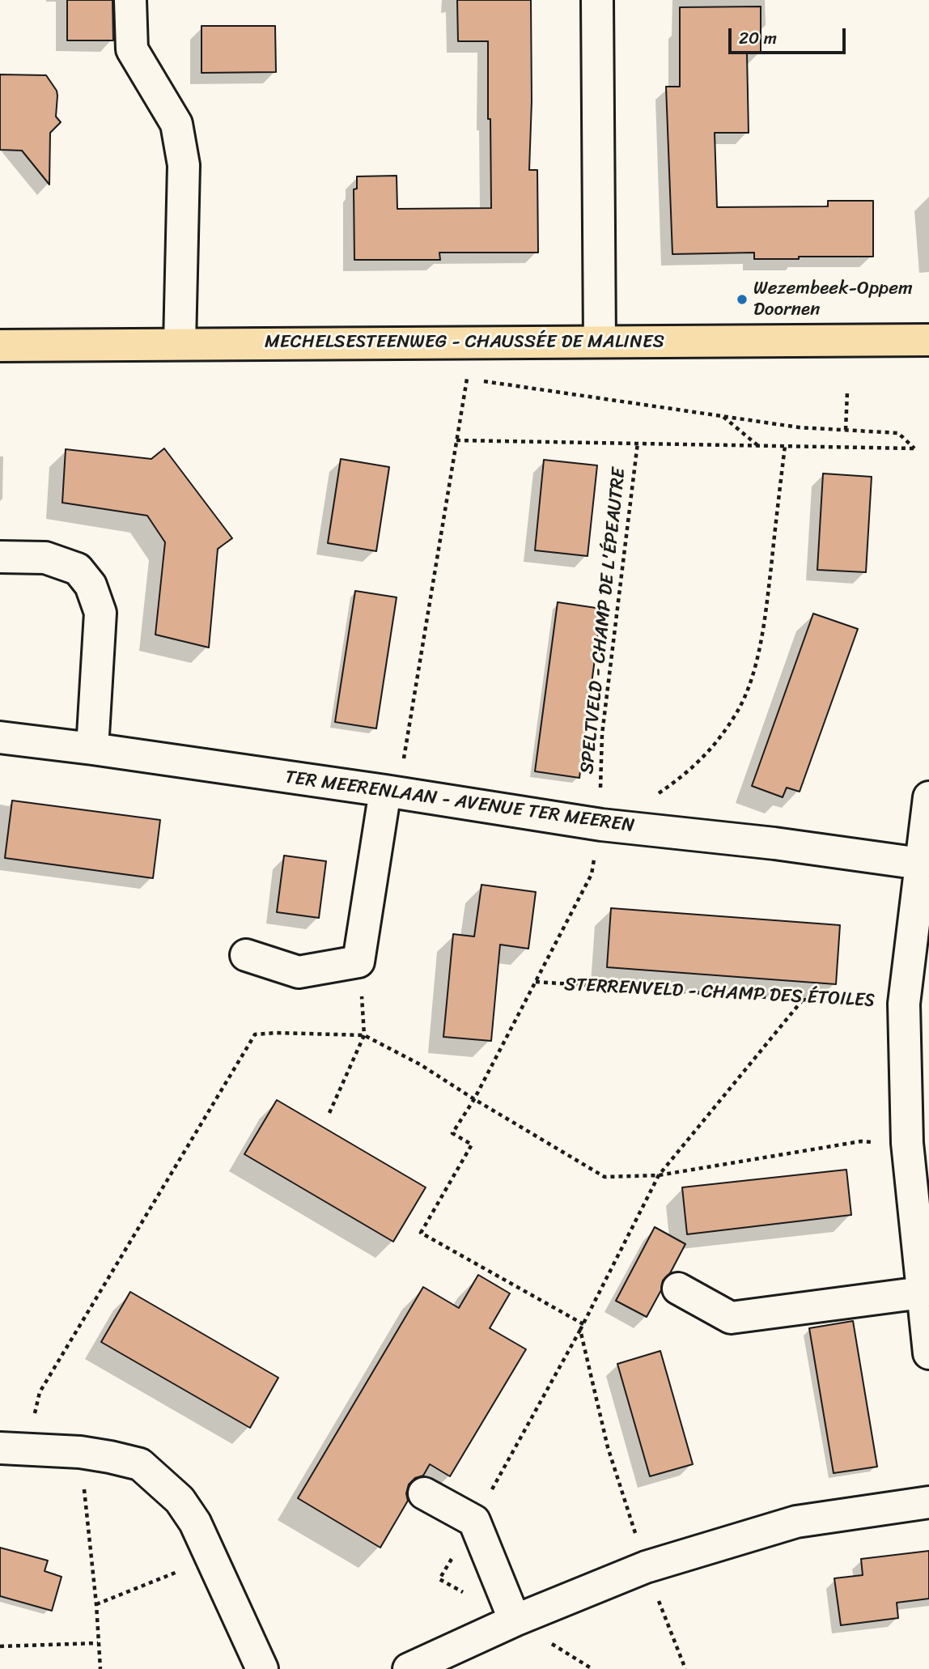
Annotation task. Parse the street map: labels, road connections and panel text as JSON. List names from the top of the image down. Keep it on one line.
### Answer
{"streets":{"main road":["MECHELSESTEENWEG - CHAUSSÉE DE MALINES"],"street":["TER MEERENLAAN - AVENUE TER MEEREN"],"path":["SPELTVELD - CHAMP DE L'ÉPEAUTRE","STERRENVELD - CHAMP DES ÉTOILES"]},"crossings":[["SPELTVELD - CHAMP DE L'ÉPEAUTRE","TER MEERENLAAN - AVENUE TER MEEREN"],["SPELTVELD - CHAMP DE L'ÉPEAUTRE","STERRENVELD - CHAMP DES ÉTOILES"],["TER MEERENLAAN - AVENUE TER MEEREN","STERRENVELD - CHAMP DES ÉTOILES"]],"places":["Wezembeek-Oppem Doornen"],"scale_bar":"20 m"}
